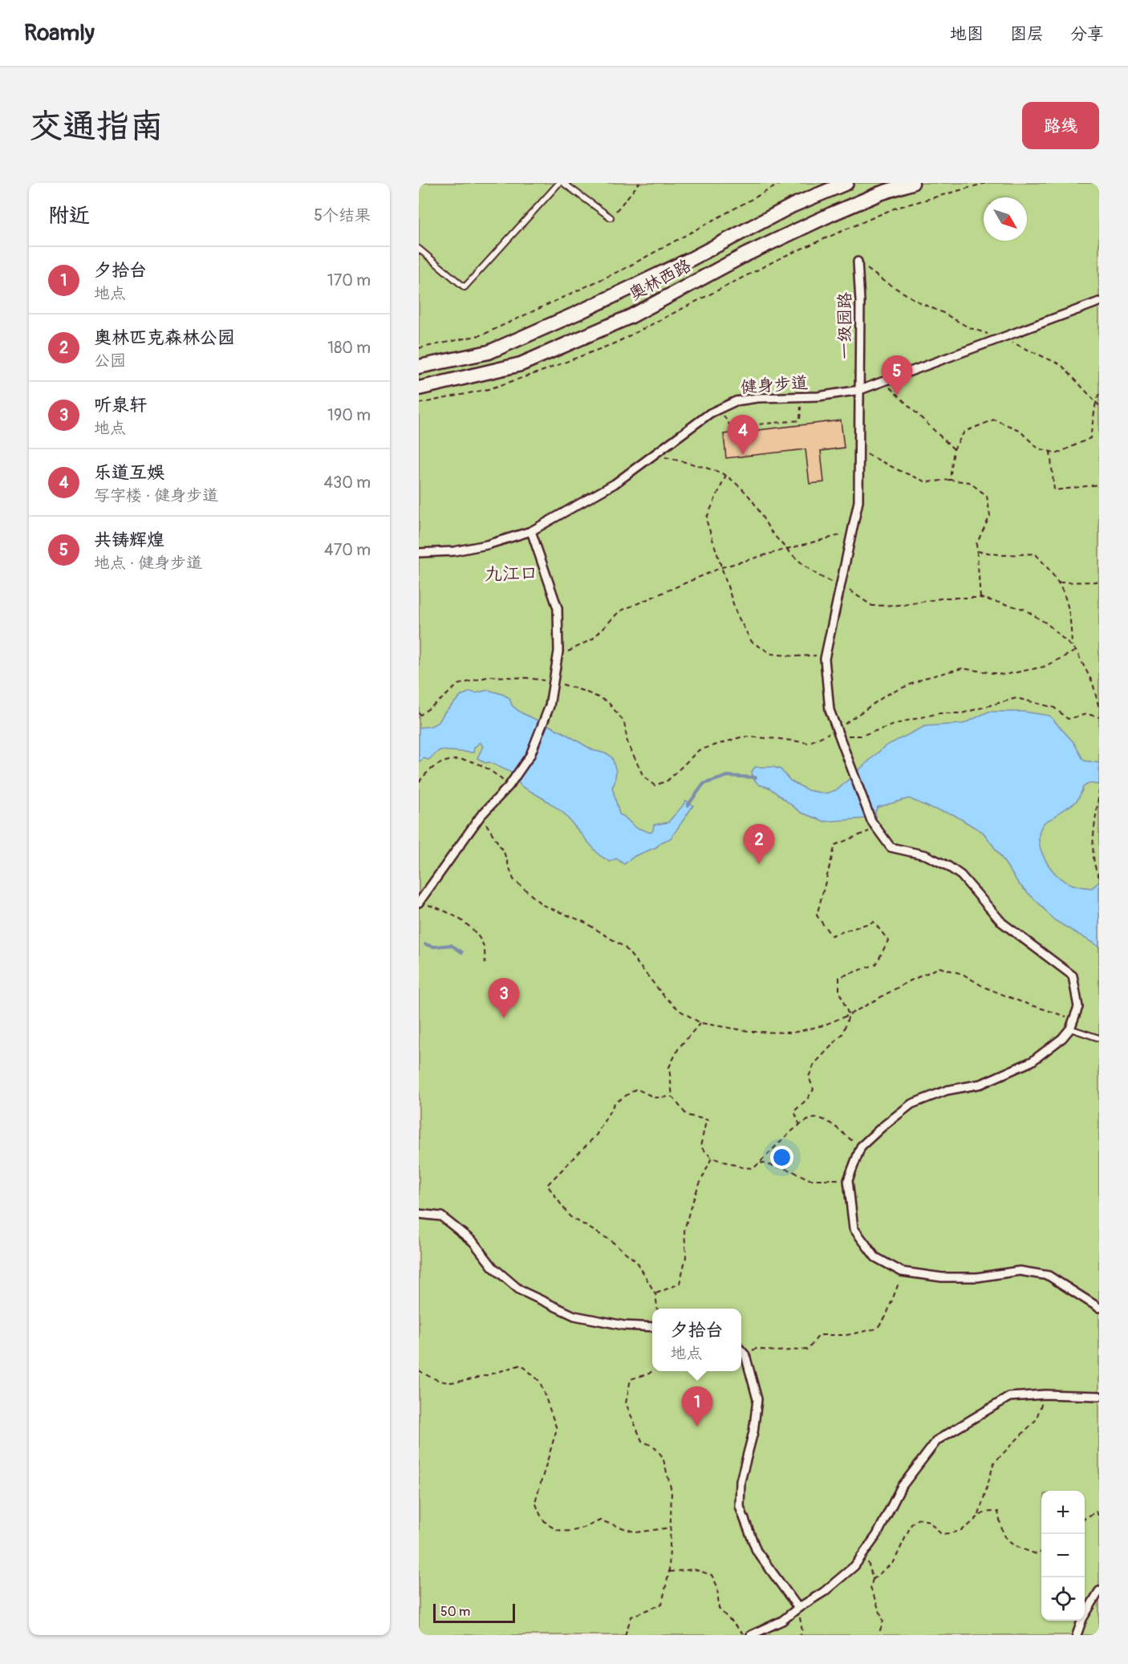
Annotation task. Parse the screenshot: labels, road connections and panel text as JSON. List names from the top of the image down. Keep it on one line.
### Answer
{"streets":{"main road":["奥林西路"],"street":["一级园路","健身步道"]},"crossings":[["一级园路","健身步道"]],"districts":["九江口"],"scale_bar":"50 m","north":"bottom right","page":{"header":"Roamly","nav":["地图","图层","分享"],"buttons":"路线","title":"交通指南","heading":["附近","5个结果"],"list":[{"mark":"1","name":"夕拾台","note":"地点","value":"170 m"},{"mark":"2","name":"奥林匹克森林公园","note":"公园","value":"180 m"},{"mark":"3","name":"听泉轩","note":"地点","value":"190 m"},{"mark":"4","name":"乐道互娱","note":"写字楼 · 健身步道","value":"430 m"},{"mark":"5","name":"共铸辉煌","note":"地点 · 健身步道","value":"470 m"}],"pins":["5","4","2","3","1"],"popup":["夕拾台","地点"],"map_buttons":["+","−"],"scale":"50 m"}}
